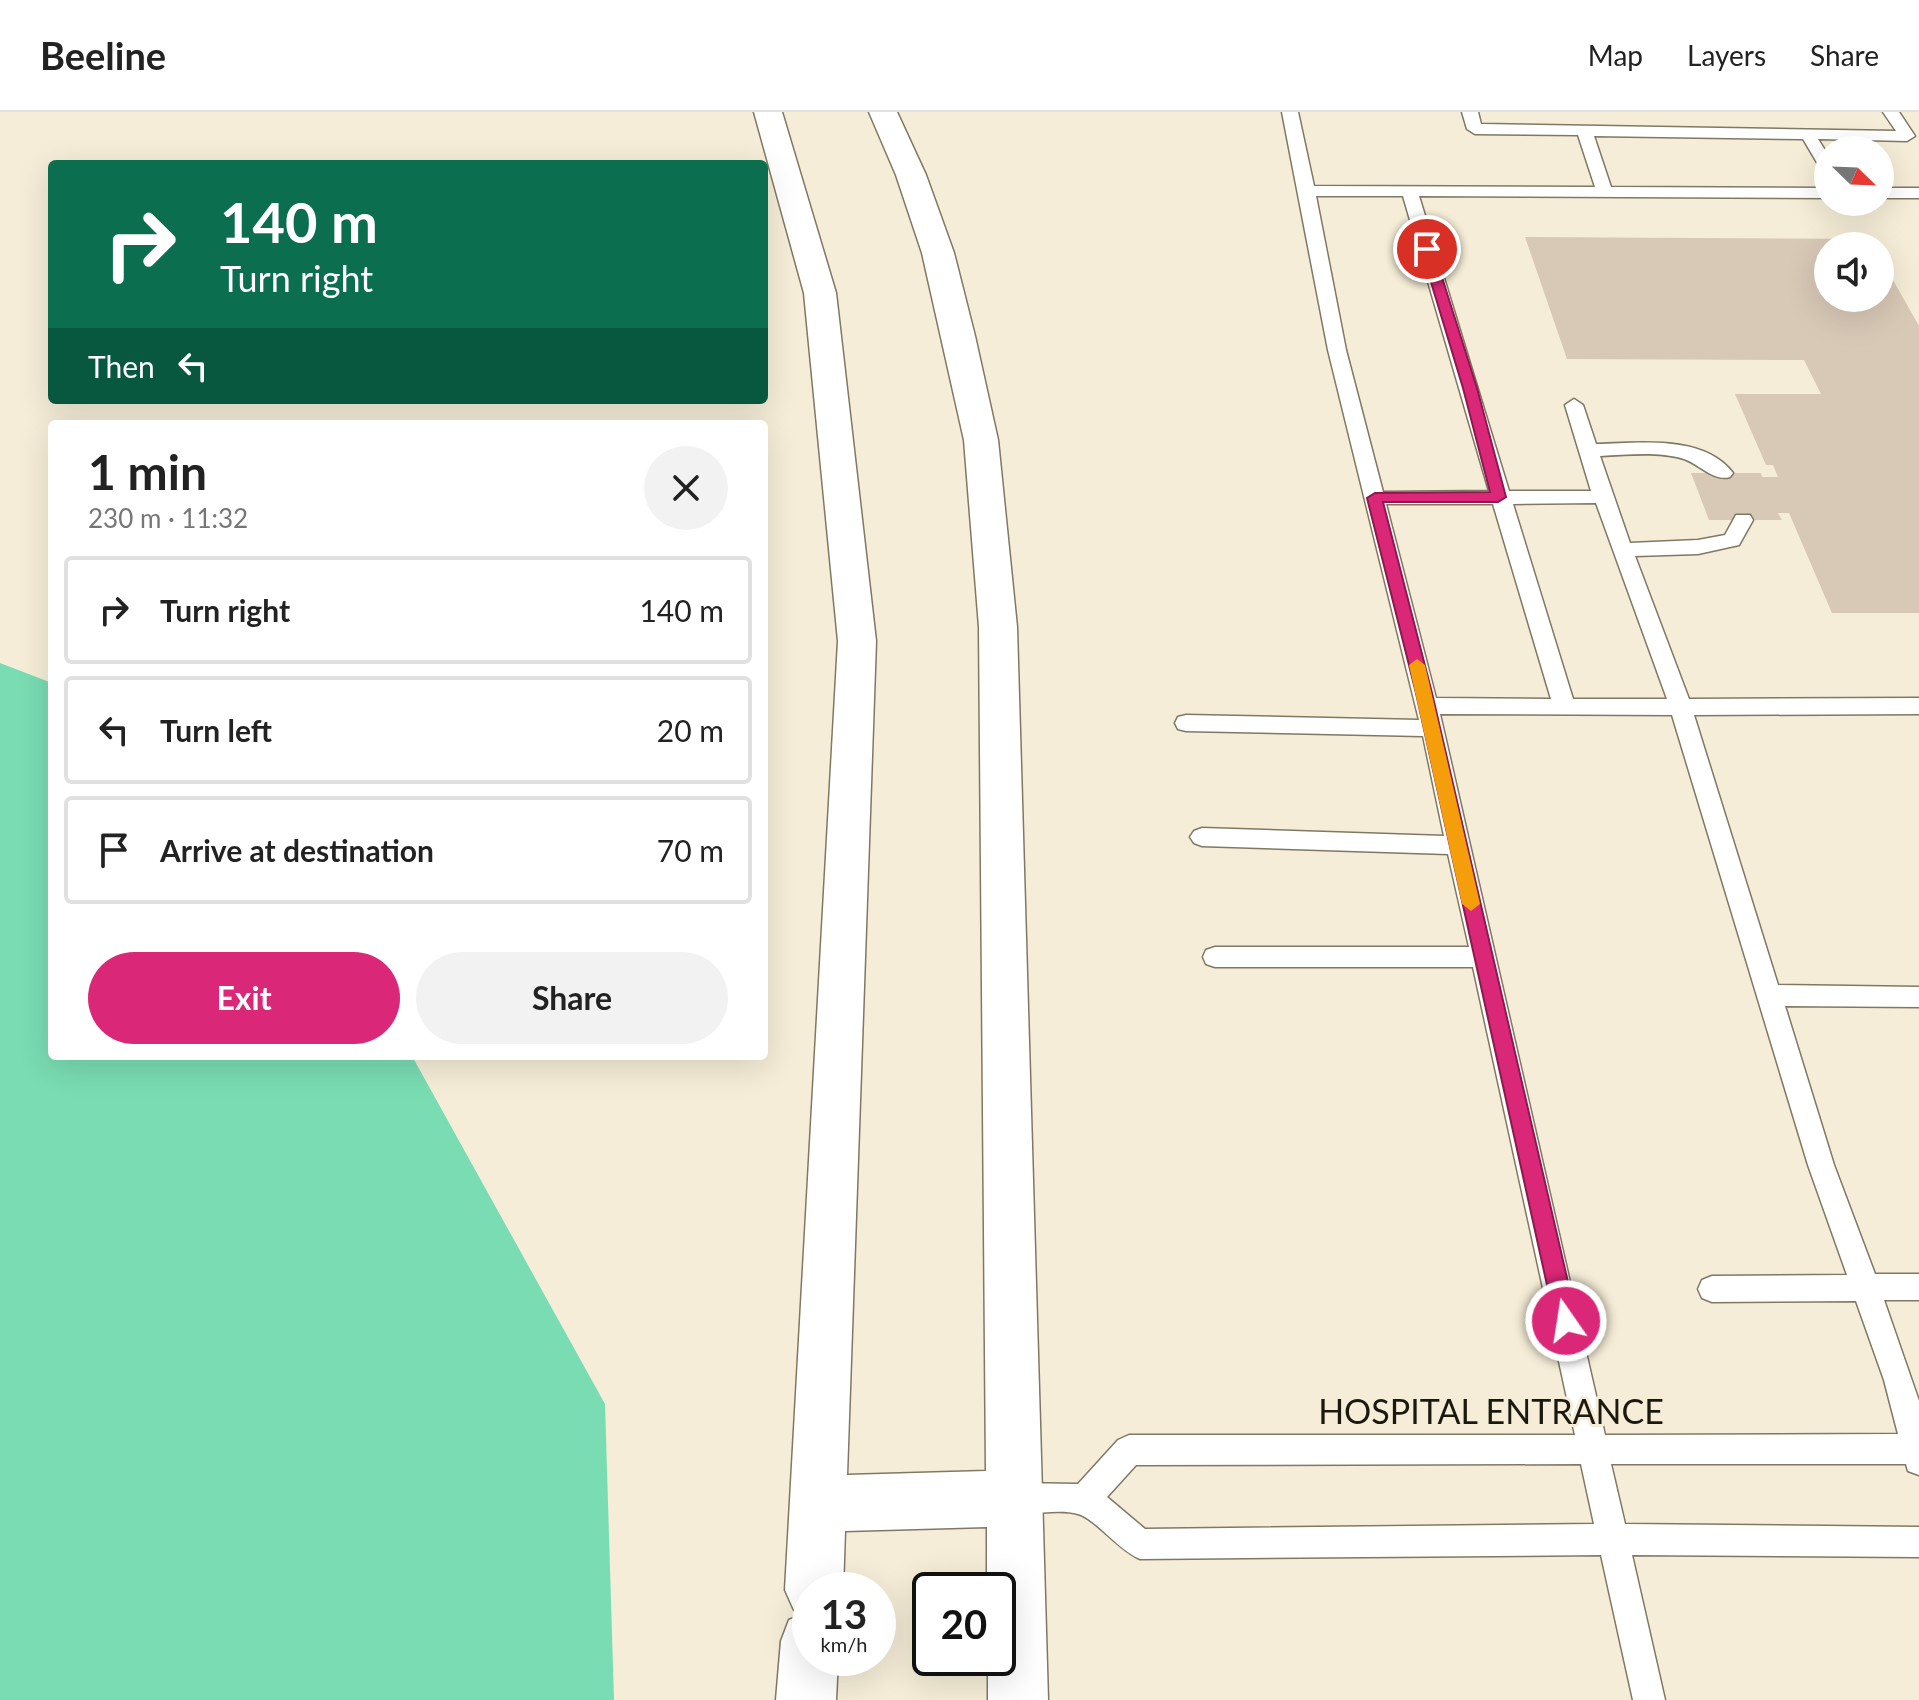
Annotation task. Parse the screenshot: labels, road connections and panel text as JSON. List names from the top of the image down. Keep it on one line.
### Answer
{"streets":{"lane":["HOSPITAL ENTRANCE"]},"north":"bottom right","page":{"header":"Beeline","nav":["Map","Layers","Share"],"turn":["140 m","Turn right"],"then":"Then","heading":["1 min","230 m · 11:32"],"list":[{"name":"Turn right","value":"140 m"},{"name":"Turn left","value":"20 m"},{"name":"Arrive at destination","value":"70 m"}],"buttons":["Exit","Share"],"speed":"13 km/h","limit":"20"}}
